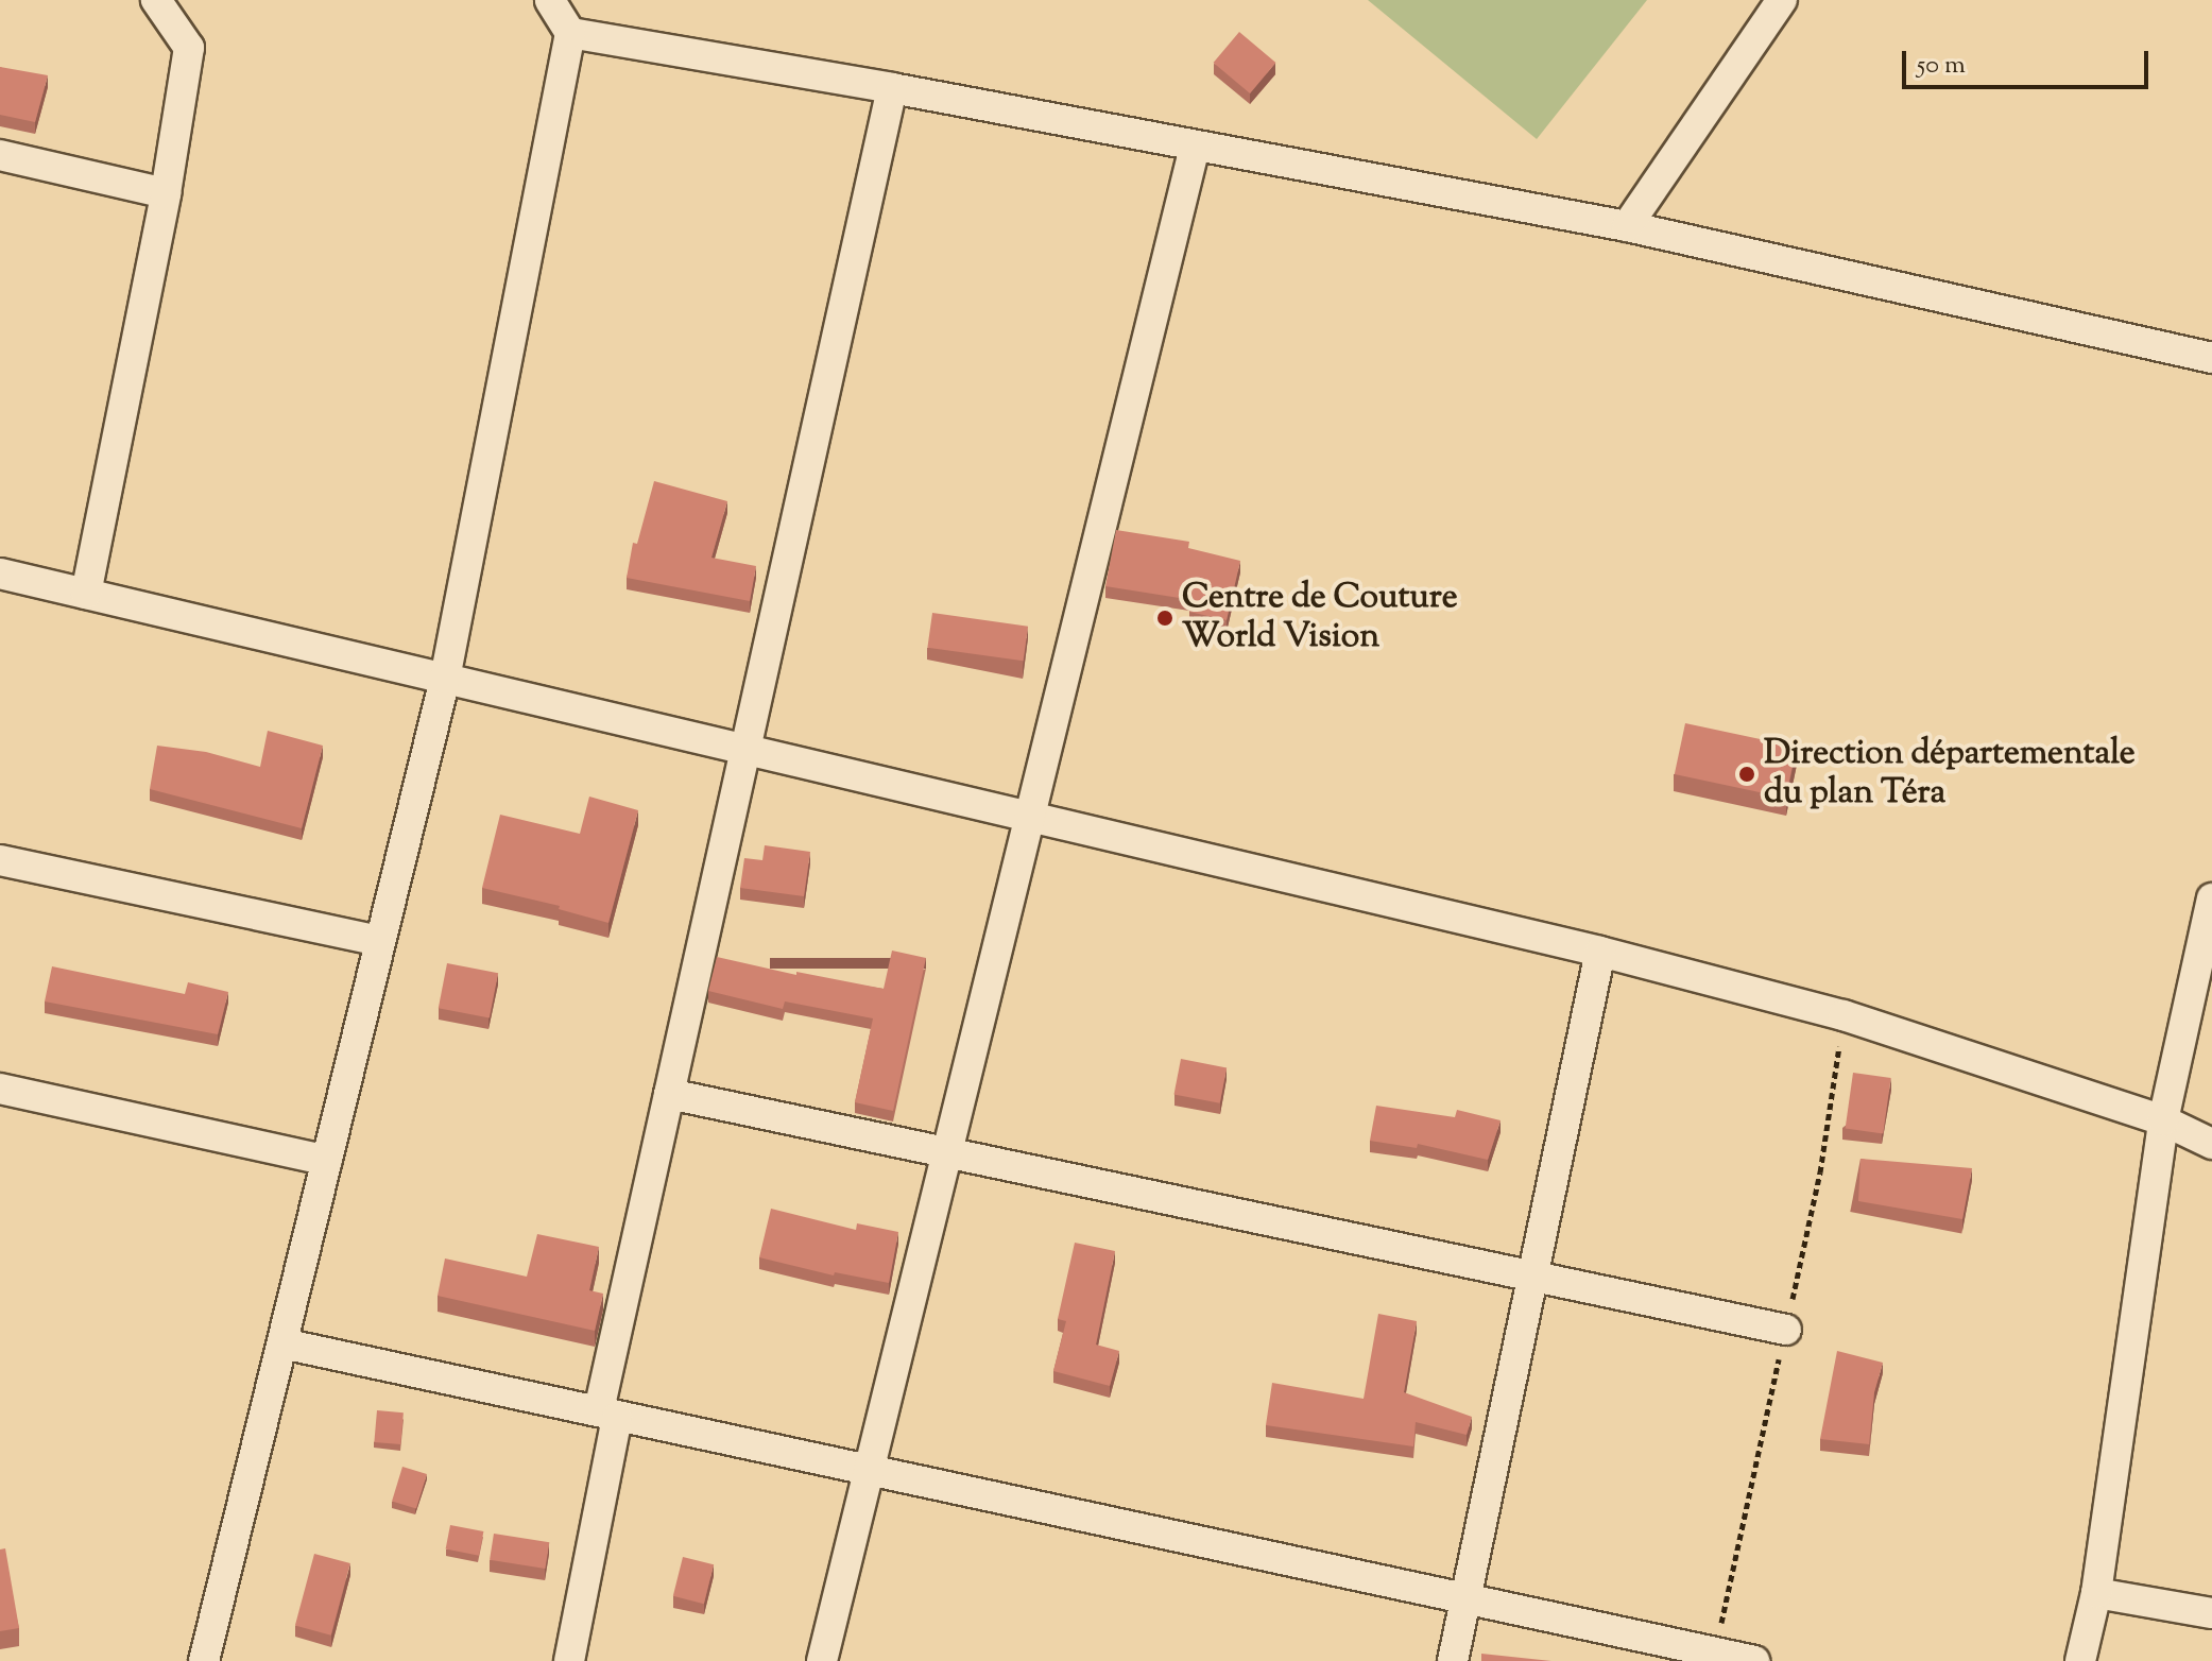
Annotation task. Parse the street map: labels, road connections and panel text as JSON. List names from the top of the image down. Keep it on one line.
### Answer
{"places":["Centre de Couture World Vision","Direction départementale du plan Téra"],"scale_bar":"50 m"}
